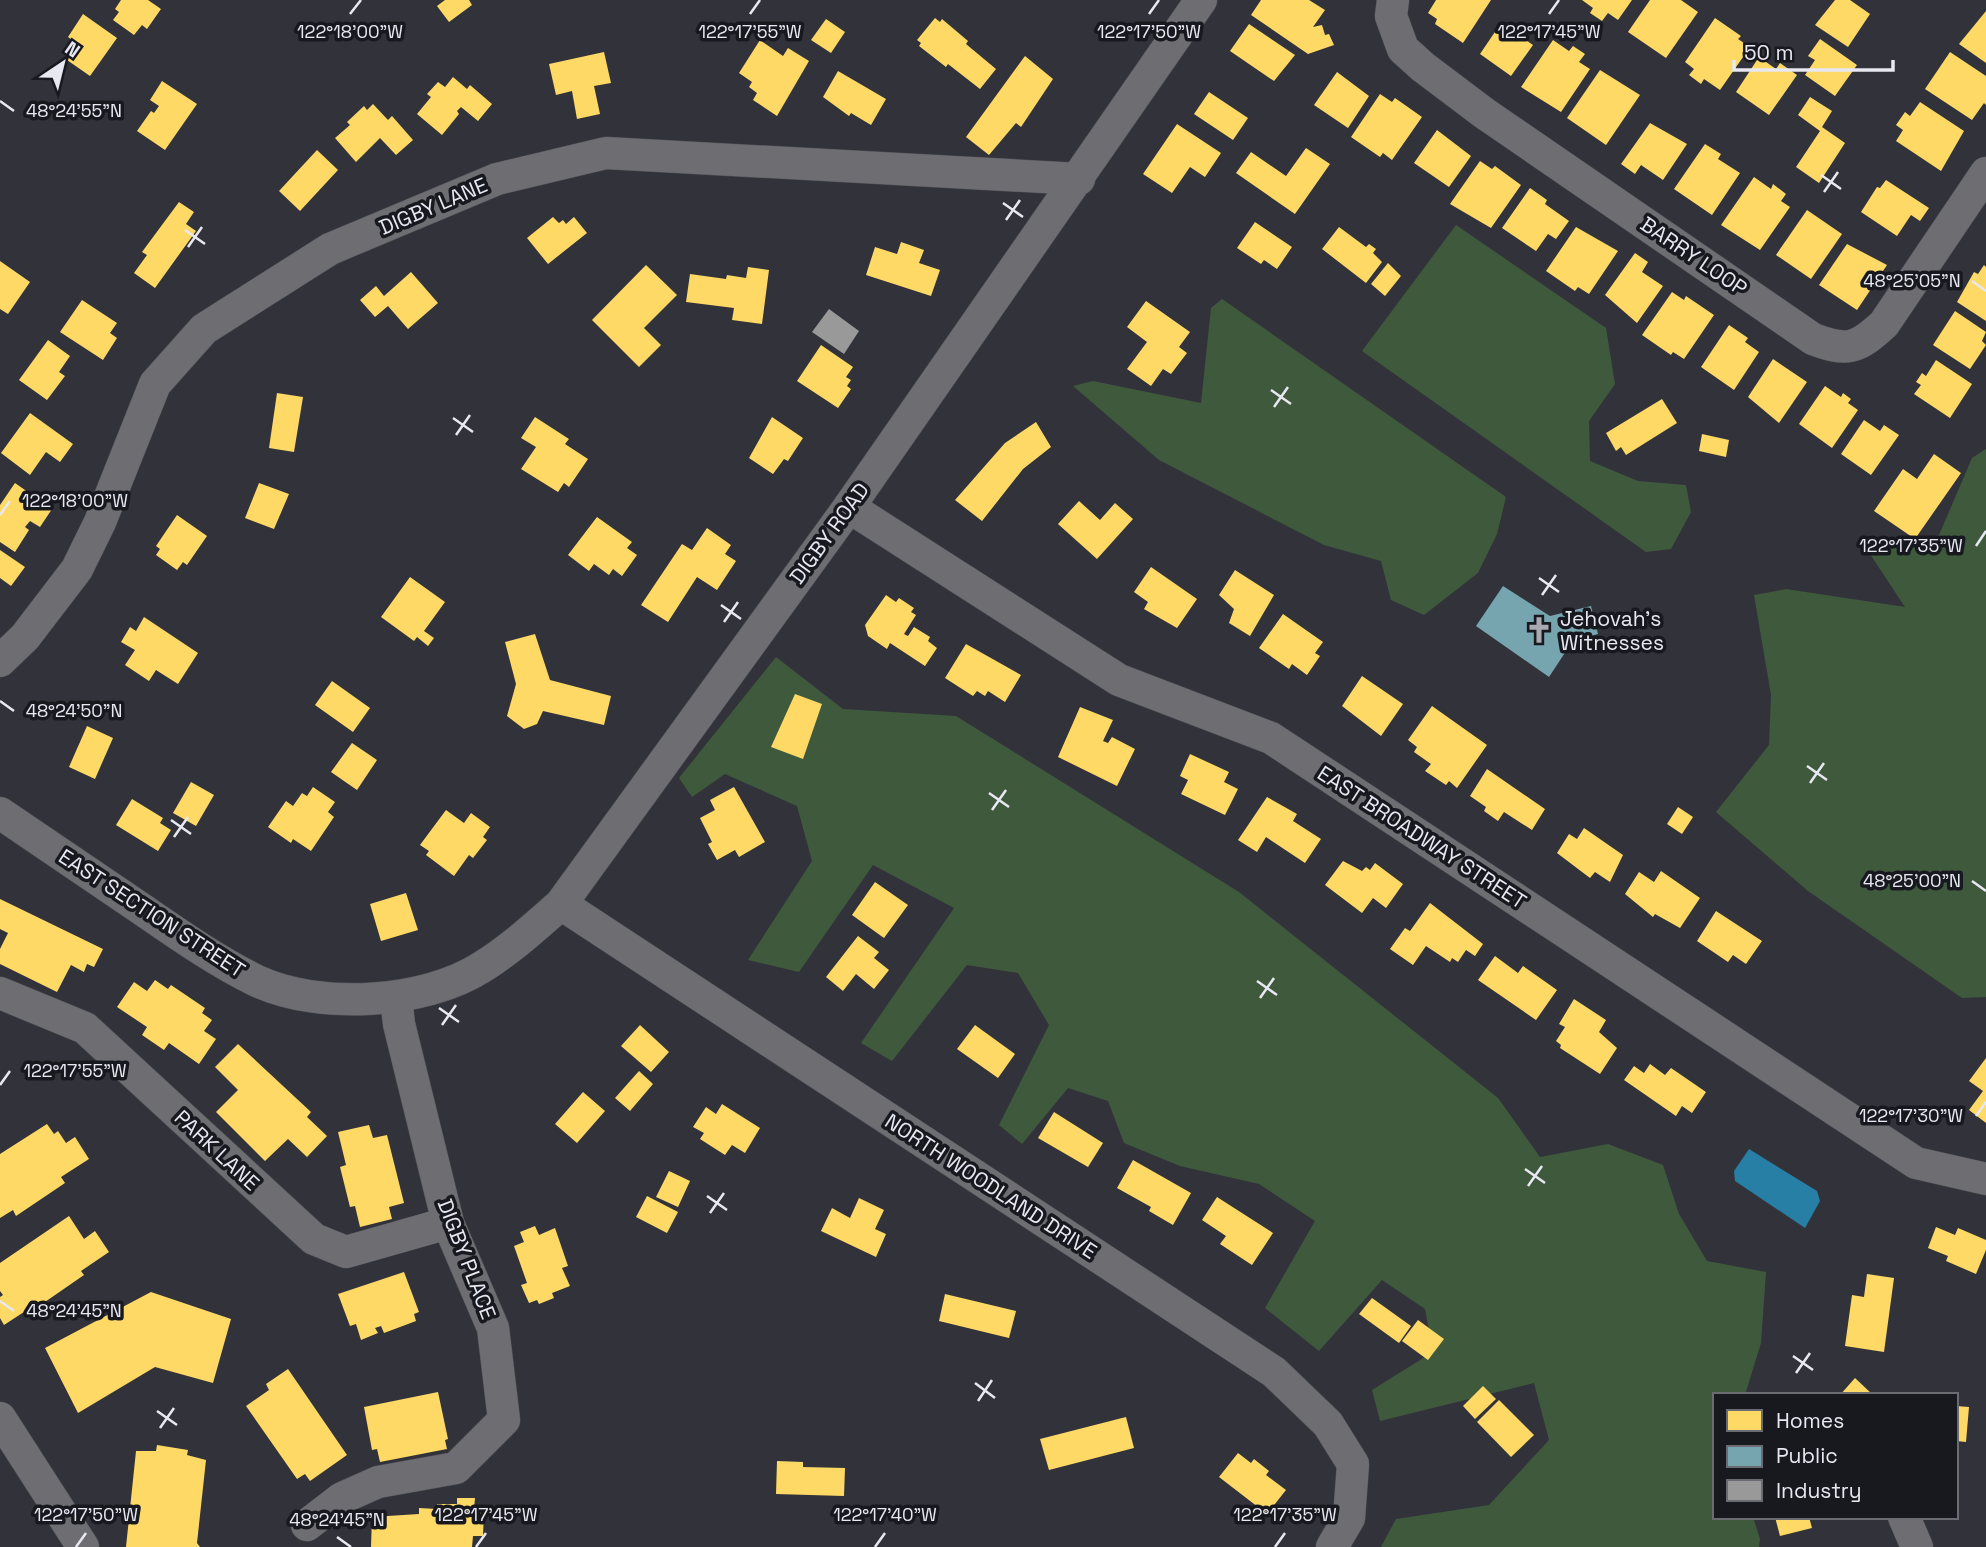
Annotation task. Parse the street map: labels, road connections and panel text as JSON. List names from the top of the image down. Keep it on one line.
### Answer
{"streets":{"street":["DIGBY LANE","BARRY LOOP","DIGBY ROAD","EAST BROADWAY STREET","EAST SECTION STREET","PARK LANE","NORTH WOODLAND DRIVE","DIGBY PLACE"]},"crossings":[["DIGBY LANE","DIGBY ROAD"],["DIGBY ROAD","EAST BROADWAY STREET"],["DIGBY ROAD","EAST SECTION STREET"],["DIGBY ROAD","NORTH WOODLAND DRIVE"],["DIGBY ROAD","DIGBY PLACE"],["EAST SECTION STREET","DIGBY PLACE"],["PARK LANE","DIGBY PLACE"]],"places":{"church":["Jehovah's Witnesses"]},"legend":["Homes","Public","Industry"],"scale_bar":"50 m","north":"top right","coordinates":["122°18'00\"W","122°17'55\"W","122°17'50\"W","122°17'45\"W","48°24'55\"N","48°25'05\"N","122°17'35\"W","48°24'50\"N","48°25'00\"N","122°17'30\"W","48°24'45\"N","122°17'40\"W"]}
